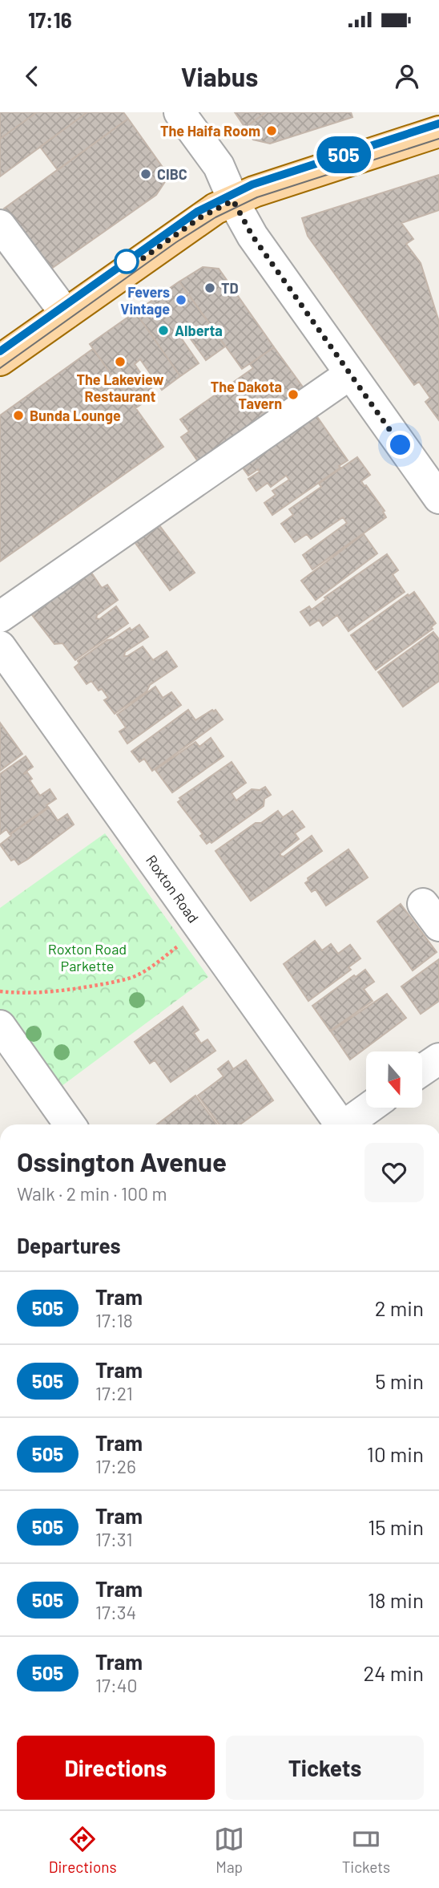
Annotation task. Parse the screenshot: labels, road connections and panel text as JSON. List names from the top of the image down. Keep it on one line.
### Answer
{"streets":{"street":["Roxton Road"]},"parks":["Roxton Road Parkette"],"places":["The Haifa Room","CIBC","TD","Fevers Vintage","Alberta","The Lakeview Restaurant","The Dakota Tavern","Bunda Lounge"],"lines":["tram line 505"],"north":"bottom","page":{"status":"17:16","header":"Viabus","on_map":"505","heading":[["Ossington Avenue","Walk · 2 min · 100 m"],"Departures"],"list":[{"mark":"505","name":"Tram","note":"17:18","value":"2 min"},{"mark":"505","name":"Tram","note":"17:21","value":"5 min"},{"mark":"505","name":"Tram","note":"17:26","value":"10 min"},{"mark":"505","name":"Tram","note":"17:31","value":"15 min"},{"mark":"505","name":"Tram","note":"17:34","value":"18 min"},{"mark":"505","name":"Tram","note":"17:40","value":"24 min"}],"buttons":["Directions","Tickets"],"tabs":["Directions","Map","Tickets"]}}
